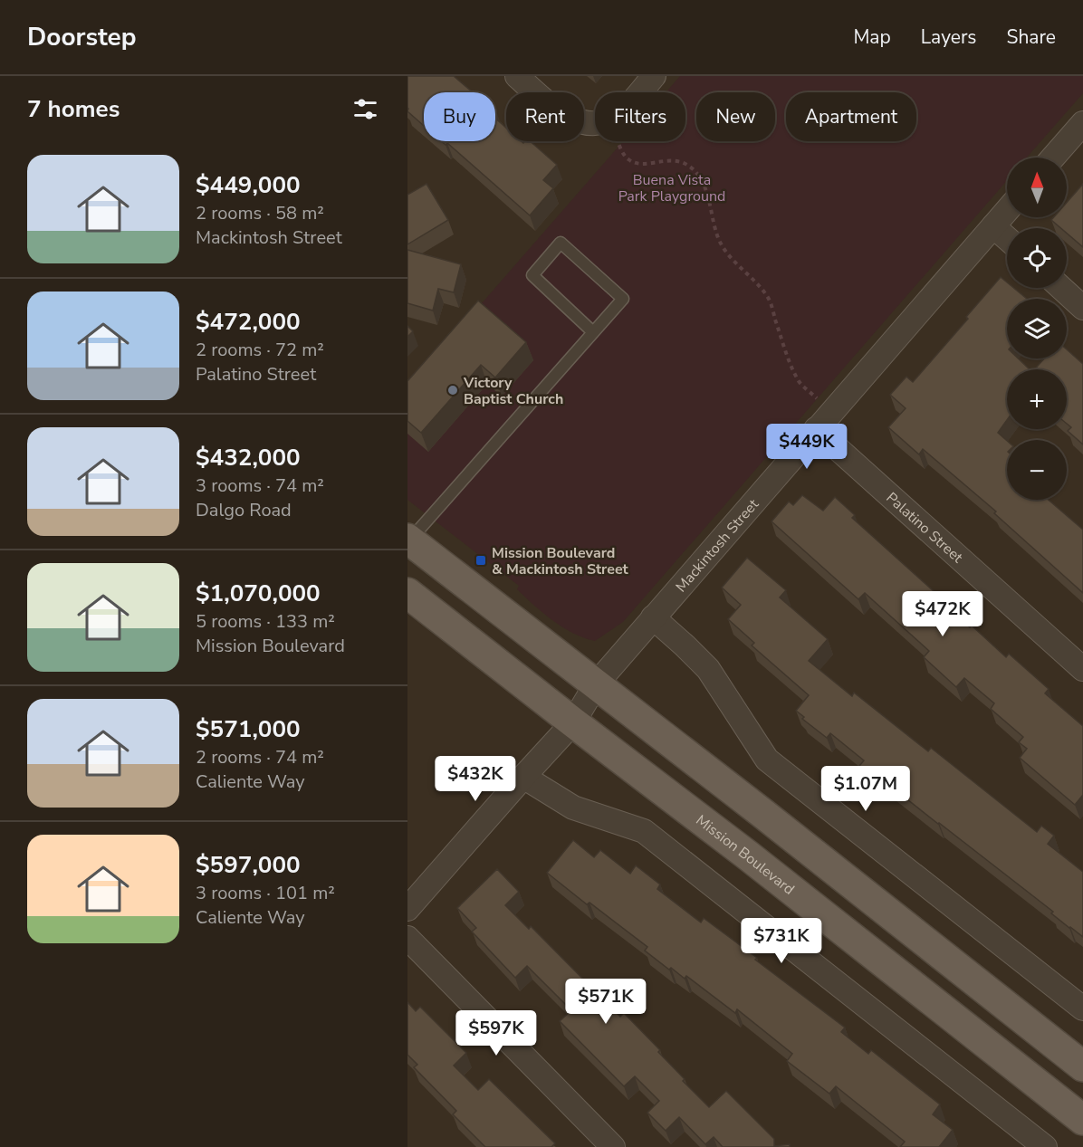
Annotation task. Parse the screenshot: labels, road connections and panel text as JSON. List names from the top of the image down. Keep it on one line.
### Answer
{"streets":{"main road":["Mission Boulevard"],"street":["Palatino Street","Mackintosh Street"]},"crossings":[["Palatino Street","Mackintosh Street"],["Mackintosh Street","Mission Boulevard"]],"parks":["Buena Vista Park Playground"],"places":{"other":["Victory Baptist Church"],"transit":["Mission Boulevard & Mackintosh Street"]},"north":"top","page":{"header":"Doorstep","nav":["Map","Layers","Share"],"heading":"7 homes","chip":["Buy","Rent","Filters","New","Apartment"],"list":[{"name":"$449,000","note":"2 rooms · 58 m² · Mackintosh Street"},{"name":"$472,000","note":"2 rooms · 72 m² · Palatino Street"},{"name":"$432,000","note":"3 rooms · 74 m² · Dalgo Road"},{"name":"$1,070,000","note":"5 rooms · 133 m² · Mission Boulevard"},{"name":"$571,000","note":"2 rooms · 74 m² · Caliente Way"},{"name":"$597,000","note":"3 rooms · 101 m² · Caliente Way"}],"map_buttons":["+","−"],"price":["$449K","$472K","$432K","$1.07M","$731K","$571K","$597K"]}}
